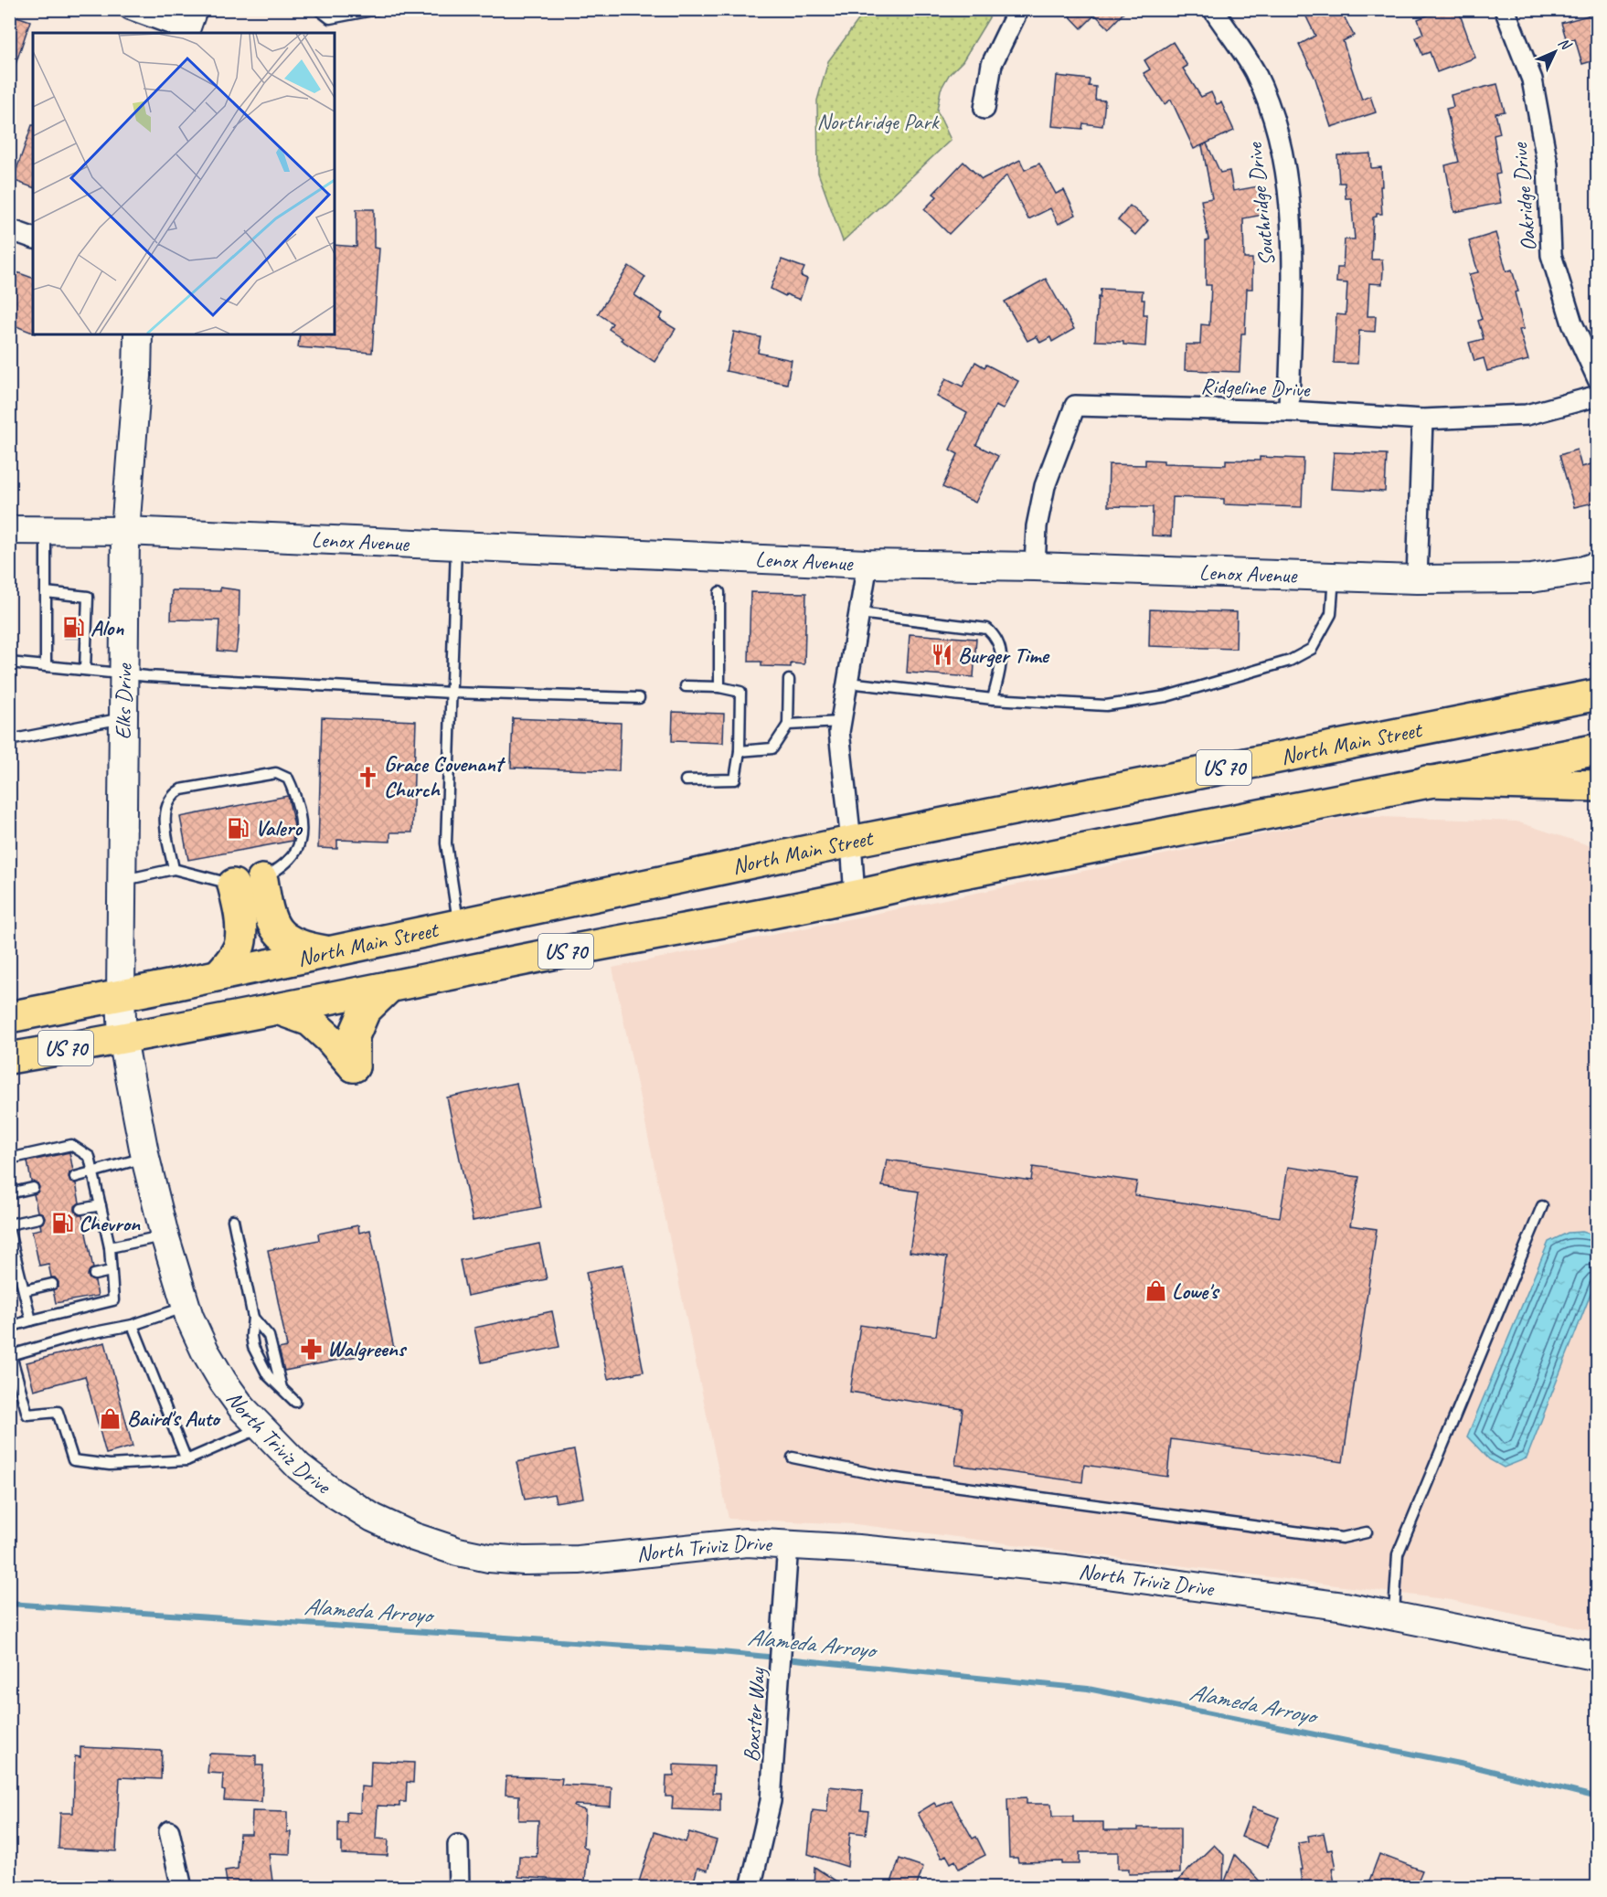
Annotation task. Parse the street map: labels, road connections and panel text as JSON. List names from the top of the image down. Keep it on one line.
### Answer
{"streets":{"main road":["North Main Street","US 70"],"street":["Oakridge Drive","Southridge Drive","Ridgeline Drive","Lenox Avenue","Elks Drive","North Triviz Drive","Boxster Way"]},"crossings":[["Southridge Drive","Ridgeline Drive"],["Ridgeline Drive","Lenox Avenue"],["Lenox Avenue","Elks Drive"],["Elks Drive","North Main Street"],["Elks Drive","North Triviz Drive"],["North Main Street","North Triviz Drive"],["North Triviz Drive","Boxster Way"]],"water":["Alameda Arroyo"],"parks":["Northridge Park"],"places":{"fuel station":["Alon","Valero","Chevron"],"restaurant":["Burger Time"],"church":["Grace Covenant Church"],"shop":["Lowe's","Baird's Auto"],"pharmacy":["Walgreens"]},"north":"top right"}
